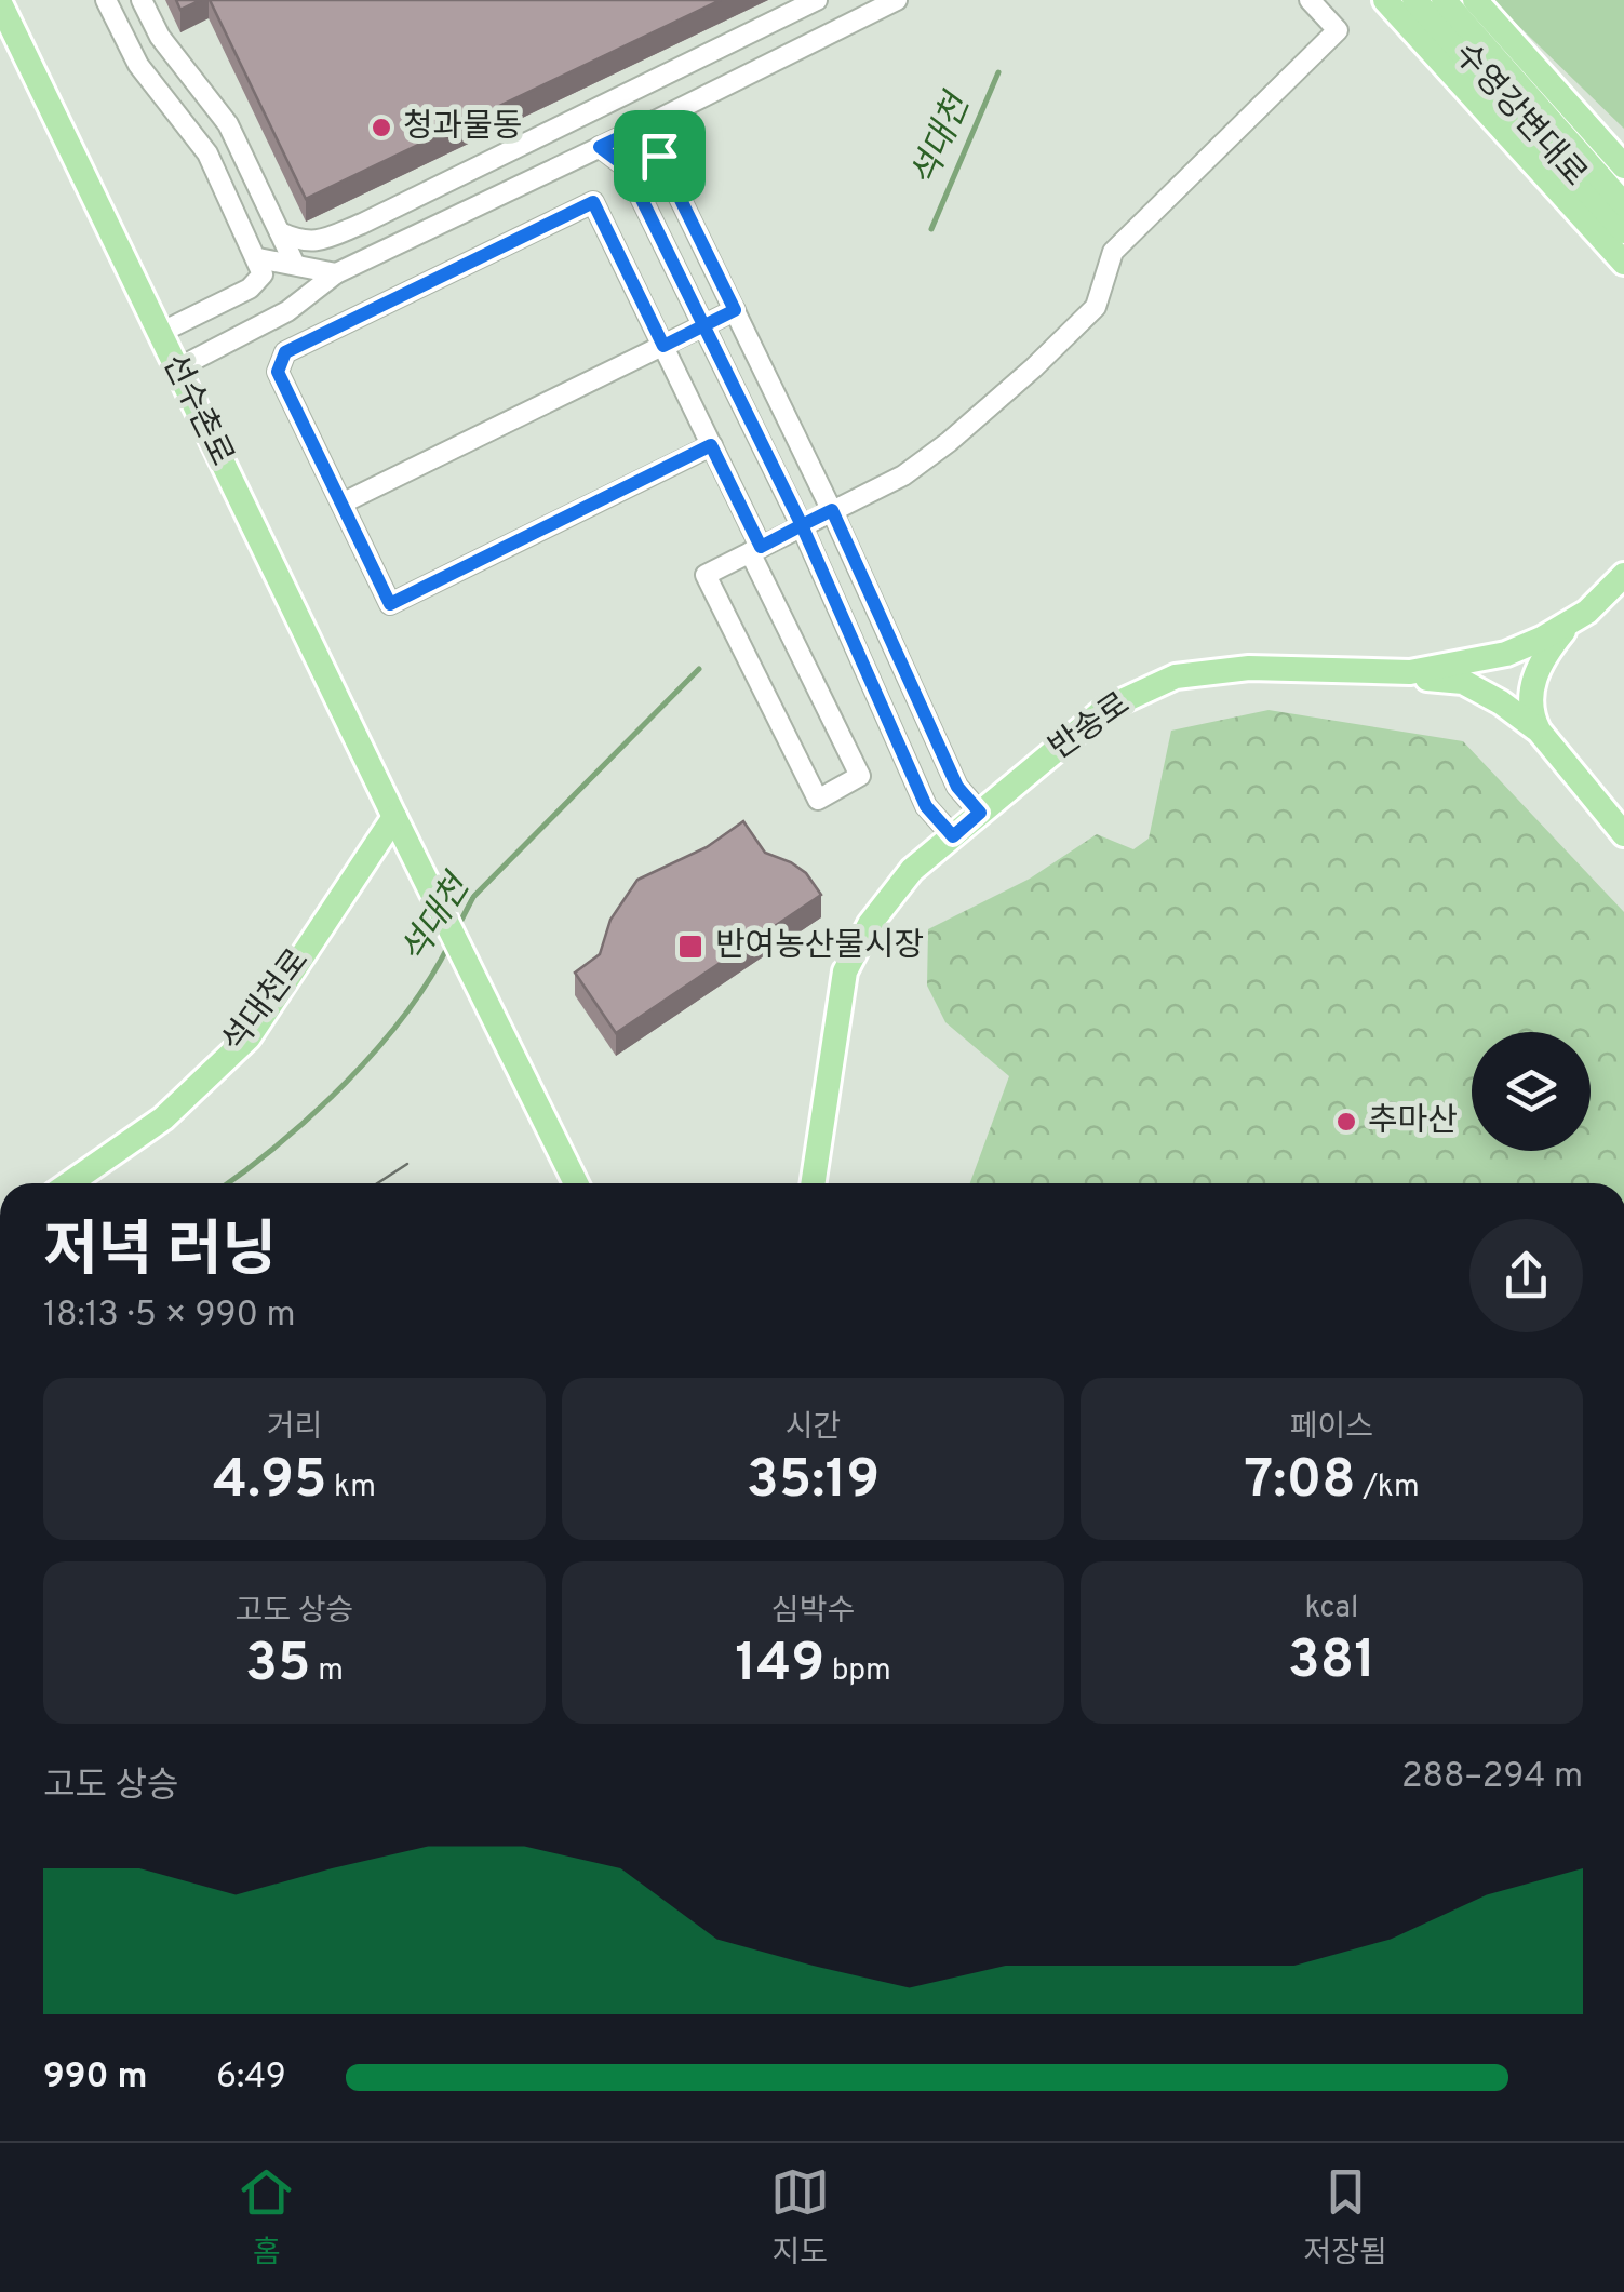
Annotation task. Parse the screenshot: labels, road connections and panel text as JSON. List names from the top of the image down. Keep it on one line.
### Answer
{"streets":{"main road":["수영강변대로","선수촌로","반송로","석대천로"]},"crossings":[["선수촌로","석대천로"]],"water":["석대천"],"places":{"other":["청과물동","추마산"],"transit":["반여농산물시장"]},"page":{"heading":["저녁 러닝","18:13 · 5 × 990 m"],"stats":[["거리","4.95 km"],["시간","35:19"],["페이스","7:08 /km"],["고도 상승","35 m"],["심박수","149 bpm"],["kcal","381"]],"chart":["고도 상승","288–294 m"],"list":[{"name":"990 m","note":"6:49"}],"tabs":["홈","지도","저장됨"]}}
